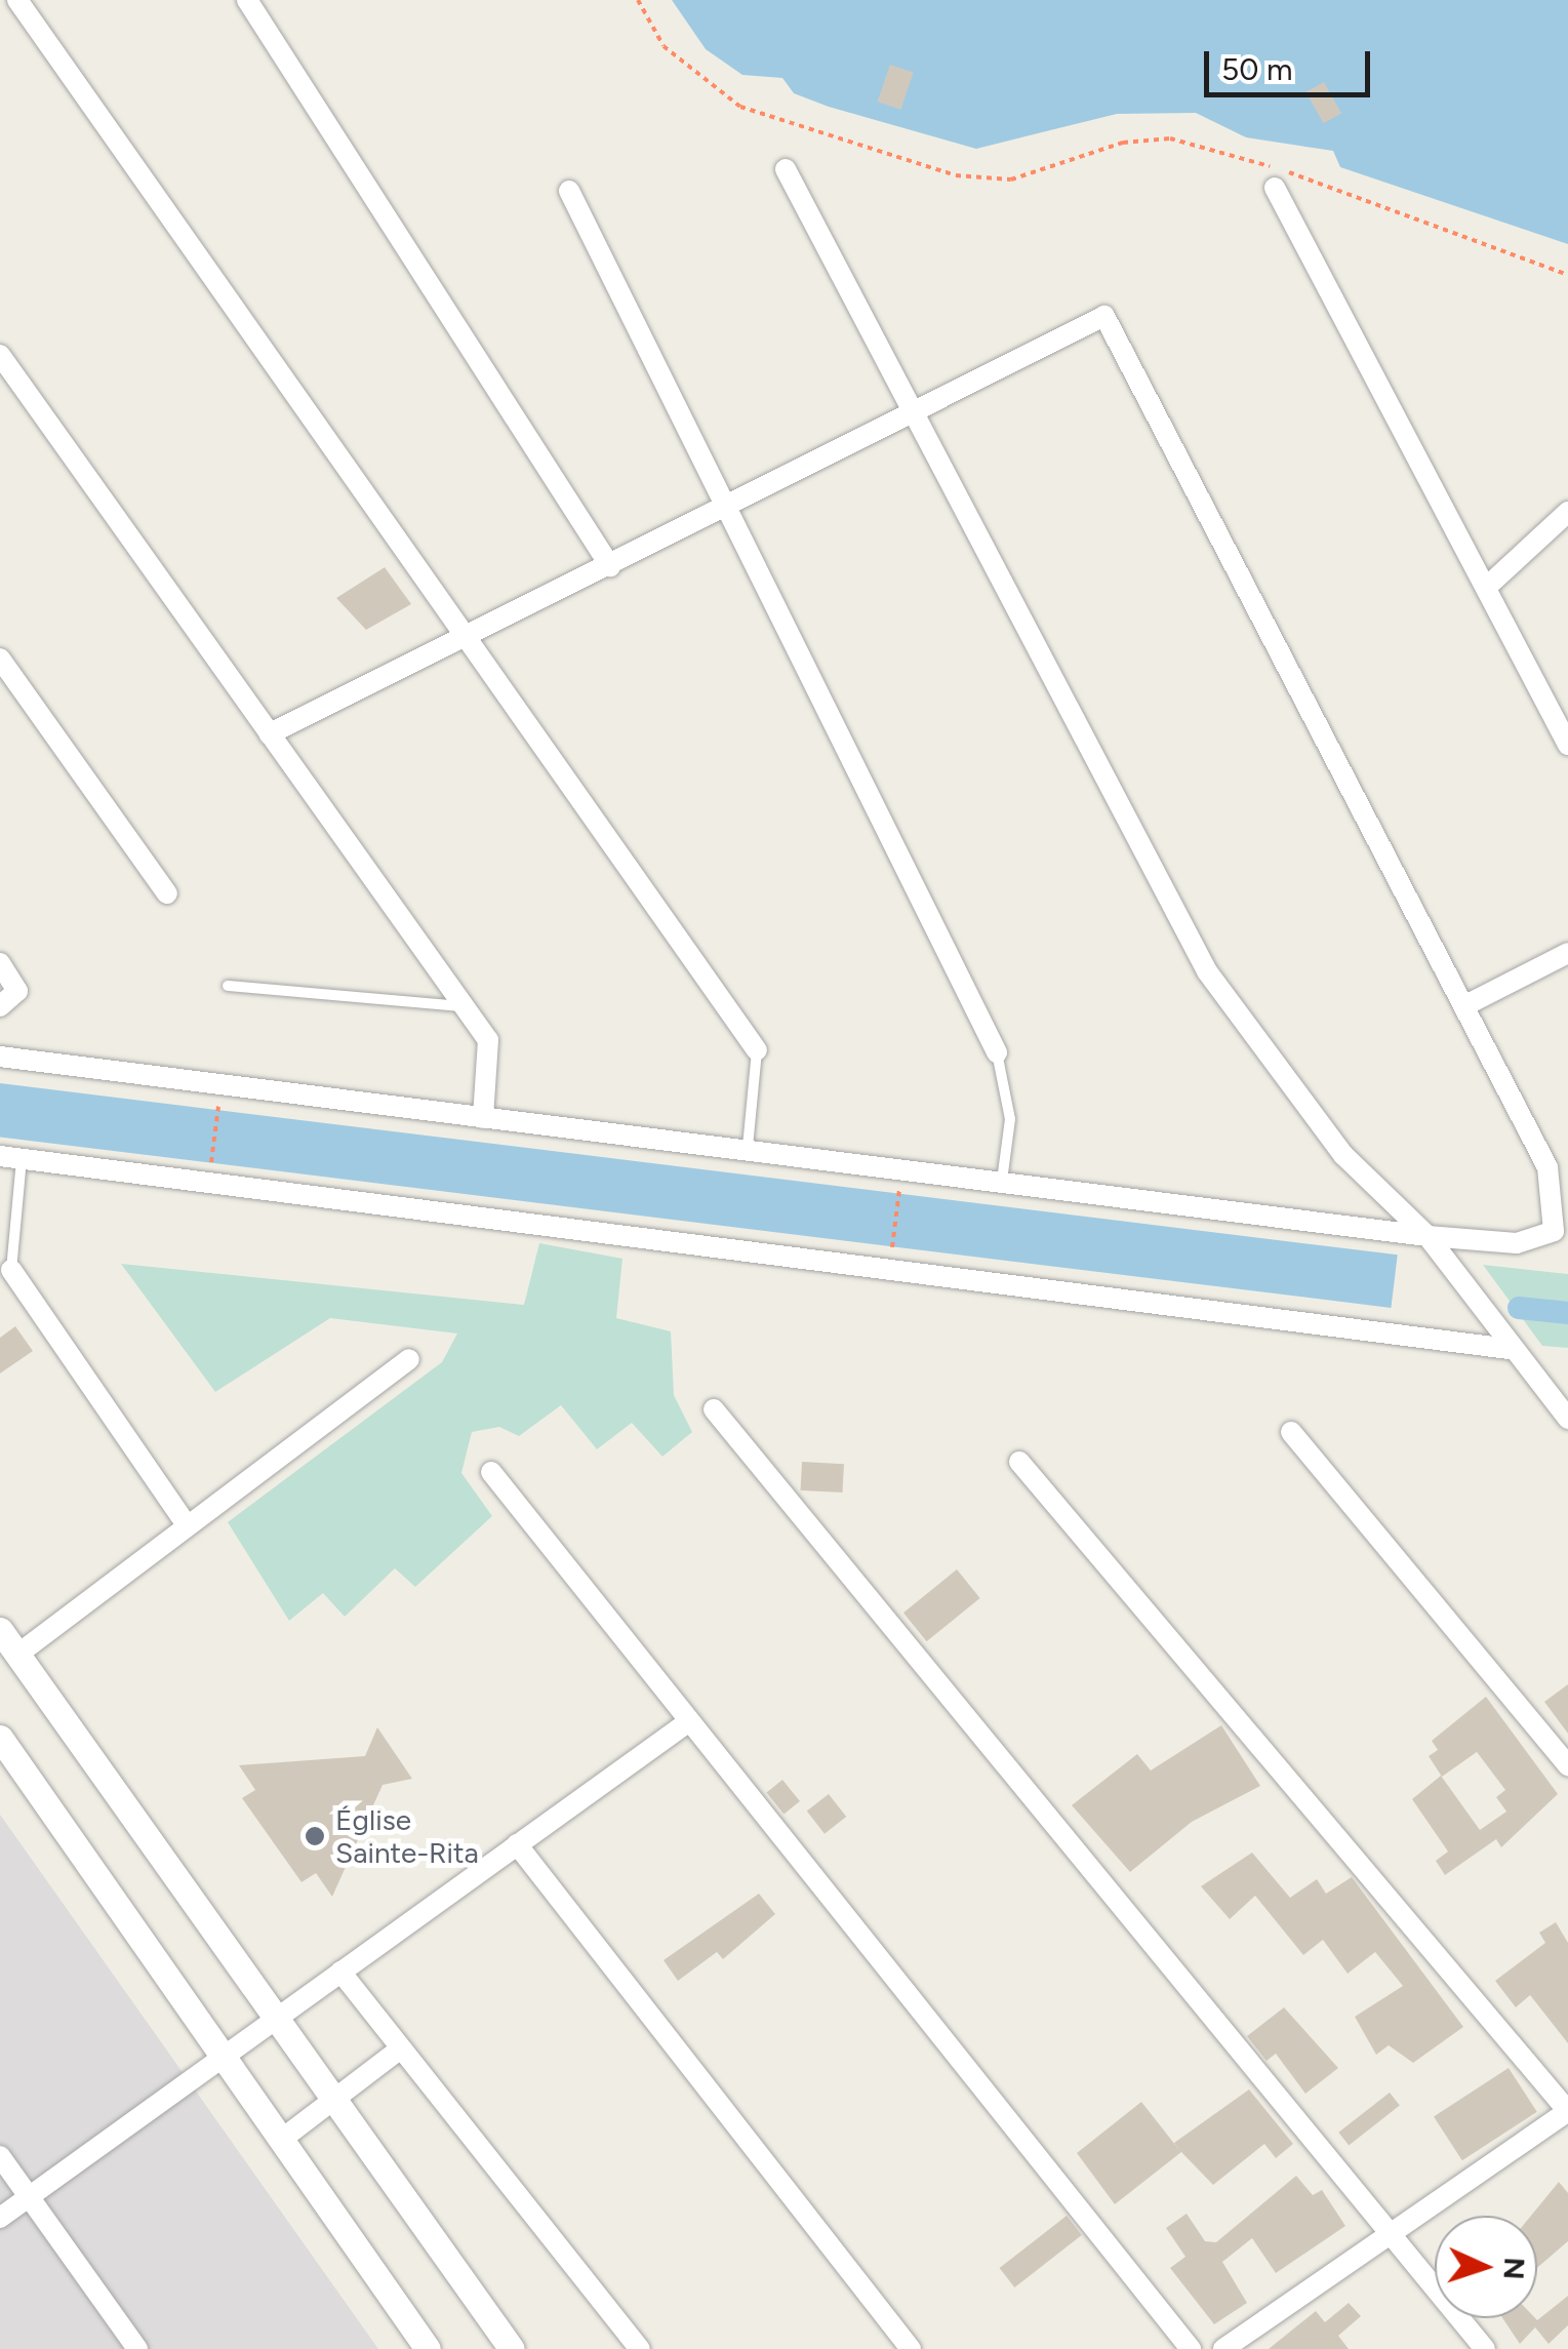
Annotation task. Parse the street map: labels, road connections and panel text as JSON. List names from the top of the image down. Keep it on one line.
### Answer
{"places":["Église Sainte-Rita"],"scale_bar":"50 m","north":"right"}
